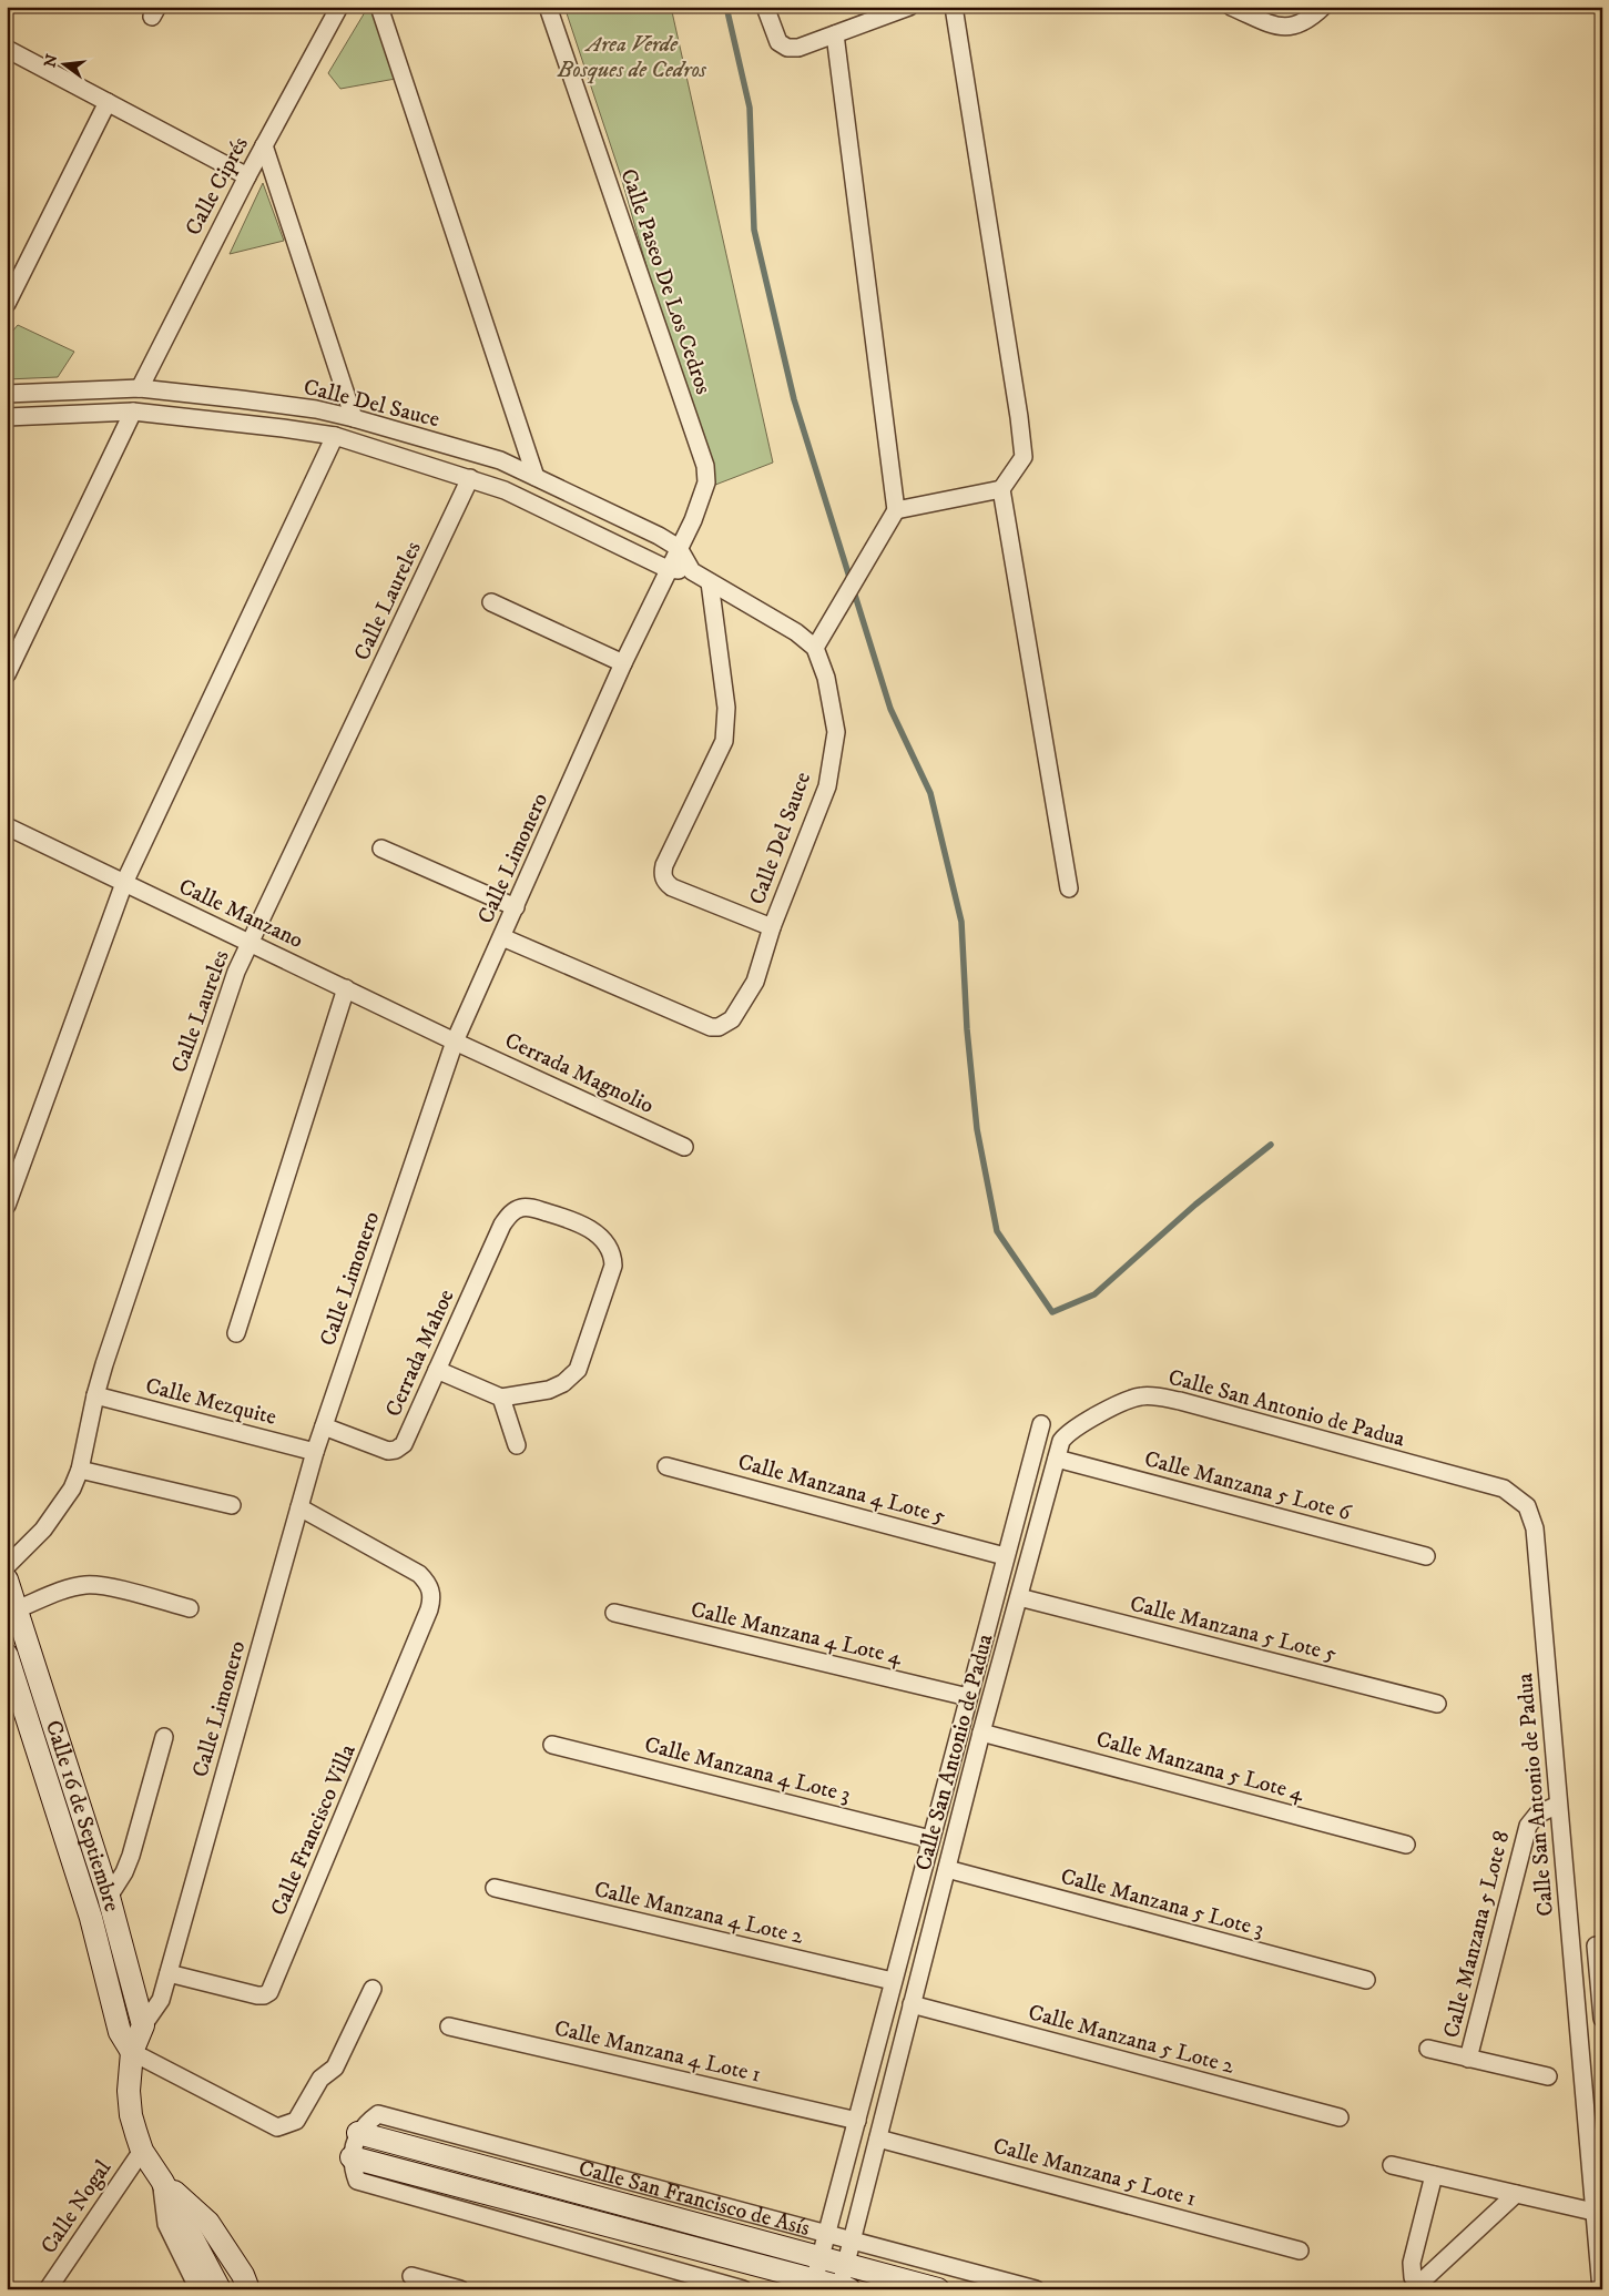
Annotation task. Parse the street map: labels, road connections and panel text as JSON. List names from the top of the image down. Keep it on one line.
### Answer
{"streets":{"main road":["Calle 16 de Septiembre","Calle San Francisco de Asís"],"street":["Calle Ciprés","Calle Paseo De Los Cedros","Calle Del Sauce","Calle Laureles","Calle Limonero","Calle Manzano","Cerrada Magnolio","Cerrada Mahoe","Calle Mezquite","Calle San Antonio de Padua","Calle Manzana 5 Lote 6","Calle Manzana 4 Lote 5","Calle Manzana 5 Lote 5","Calle Manzana 4 Lote 4","Calle Manzana 5 Lote 4","Calle Manzana 4 Lote 3","Calle Francisco Villa","Calle Manzana 5 Lote 3","Calle Manzana 4 Lote 2","Calle Manzana 5 Lote 8","Calle Manzana 5 Lote 2","Calle Manzana 4 Lote 1","Calle Manzana 5 Lote 1","Calle Nogal"]},"crossings":[["Calle Ciprés","Calle Del Sauce"],["Calle Paseo De Los Cedros","Calle Del Sauce"],["Calle Paseo De Los Cedros","Calle Limonero"],["Calle Del Sauce","Calle Laureles"],["Calle Del Sauce","Calle Limonero"],["Calle Laureles","Calle Manzano"],["Calle Laureles","Calle Mezquite"],["Calle Limonero","Calle Manzano"],["Calle Limonero","Cerrada Magnolio"],["Calle Limonero","Cerrada Mahoe"],["Calle Limonero","Calle Mezquite"],["Calle Limonero","Calle 16 de Septiembre"],["Calle Limonero","Calle Francisco Villa"],["Calle Manzano","Cerrada Magnolio"],["Calle San Antonio de Padua","Calle Manzana 5 Lote 6"],["Calle San Antonio de Padua","Calle Manzana 4 Lote 5"],["Calle San Antonio de Padua","Calle Manzana 5 Lote 5"],["Calle San Antonio de Padua","Calle Manzana 4 Lote 4"],["Calle San Antonio de Padua","Calle Manzana 5 Lote 4"],["Calle San Antonio de Padua","Calle Manzana 4 Lote 3"],["Calle San Antonio de Padua","Calle Manzana 5 Lote 3"],["Calle San Antonio de Padua","Calle Manzana 4 Lote 2"],["Calle San Antonio de Padua","Calle Manzana 5 Lote 8"],["Calle San Antonio de Padua","Calle Manzana 5 Lote 2"],["Calle San Antonio de Padua","Calle Manzana 4 Lote 1"],["Calle San Antonio de Padua","Calle Manzana 5 Lote 1"],["Calle San Antonio de Padua","Calle San Francisco de Asís"]],"parks":["Area Verde Bosques de Cedros"],"north":"left"}
